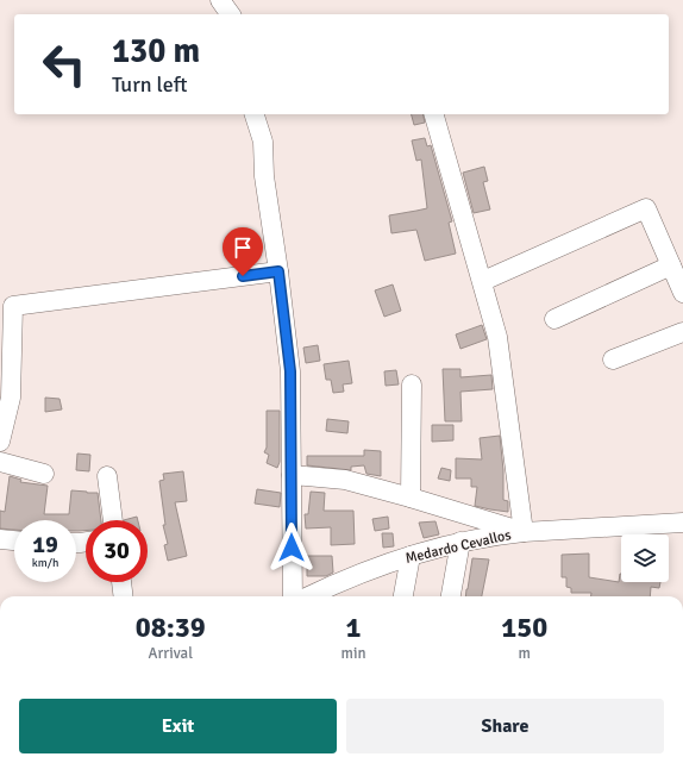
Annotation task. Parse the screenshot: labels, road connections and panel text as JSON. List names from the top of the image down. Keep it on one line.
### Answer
{"streets":{"street":["Medardo Cevallos"]},"page":{"turn":["130 m","Turn left"],"speed":"19 km/h","limit":"30","eta":["08:39","Arrival","1","min","150","m"],"buttons":["Exit","Share"]}}
